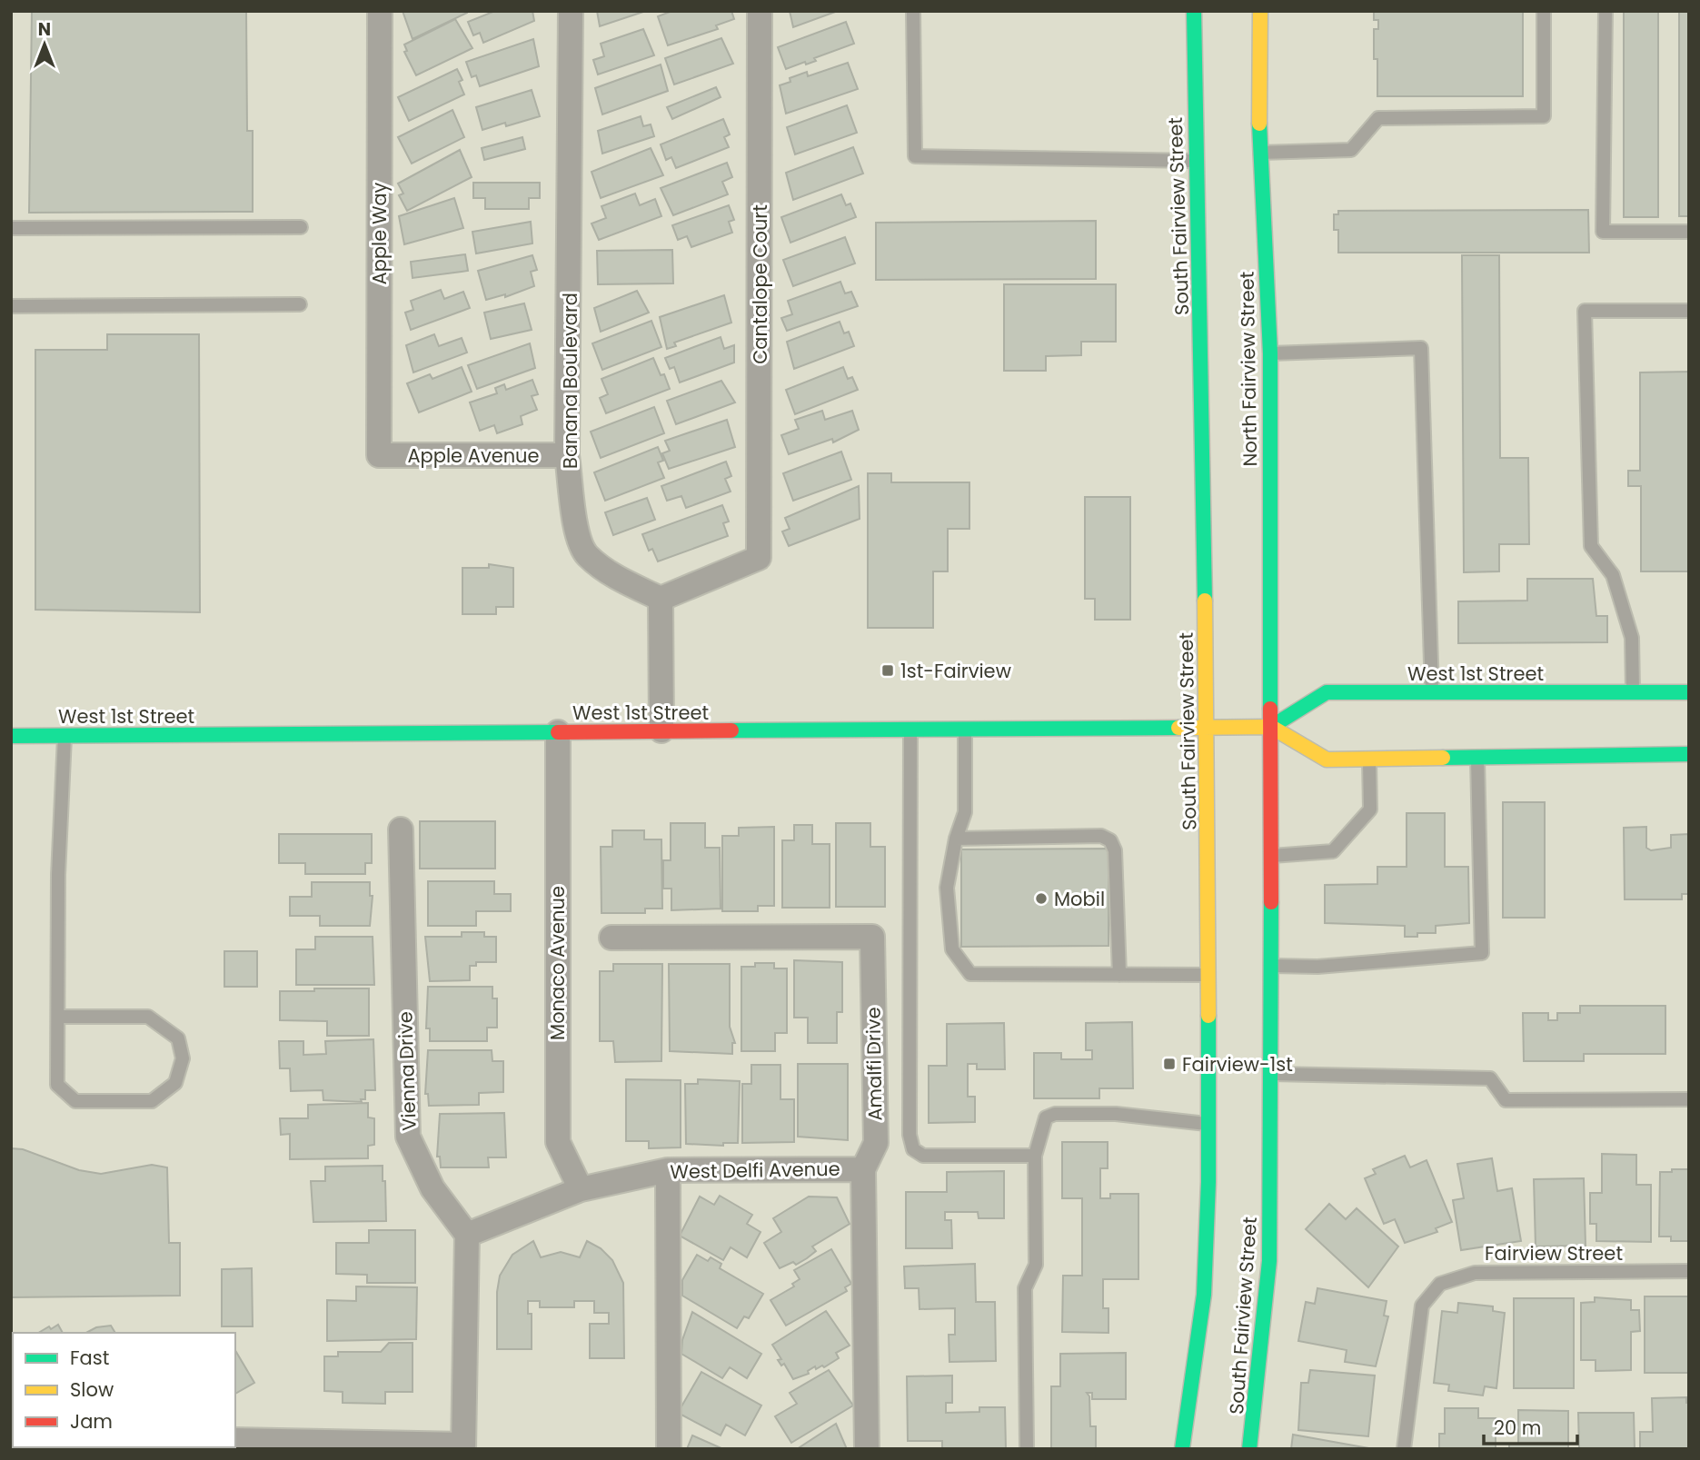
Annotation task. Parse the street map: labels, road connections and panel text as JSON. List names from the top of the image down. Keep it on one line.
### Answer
{"streets":{"main road":["South Fairview Street","North Fairview Street","West 1st Street"],"street":["Apple Way","Cantalope Court","Banana Boulevard","Apple Avenue","Monaco Avenue","Amalfi Drive","Vienna Drive","West Delfi Avenue"],"lane":["Fairview Street"]},"crossings":[["South Fairview Street","North Fairview Street"],["South Fairview Street","West 1st Street"],["Apple Way","Apple Avenue"],["Cantalope Court","Banana Boulevard"],["North Fairview Street","West 1st Street"],["Banana Boulevard","Apple Avenue"],["West 1st Street","Monaco Avenue"],["Monaco Avenue","West Delfi Avenue"],["Amalfi Drive","West Delfi Avenue"],["Vienna Drive","West Delfi Avenue"]],"places":{"transit":["1st-Fairview","Fairview-1st"],"other":["Mobil"]},"legend":["Fast","Slow","Jam"],"scale_bar":"20 m","north":"top"}
